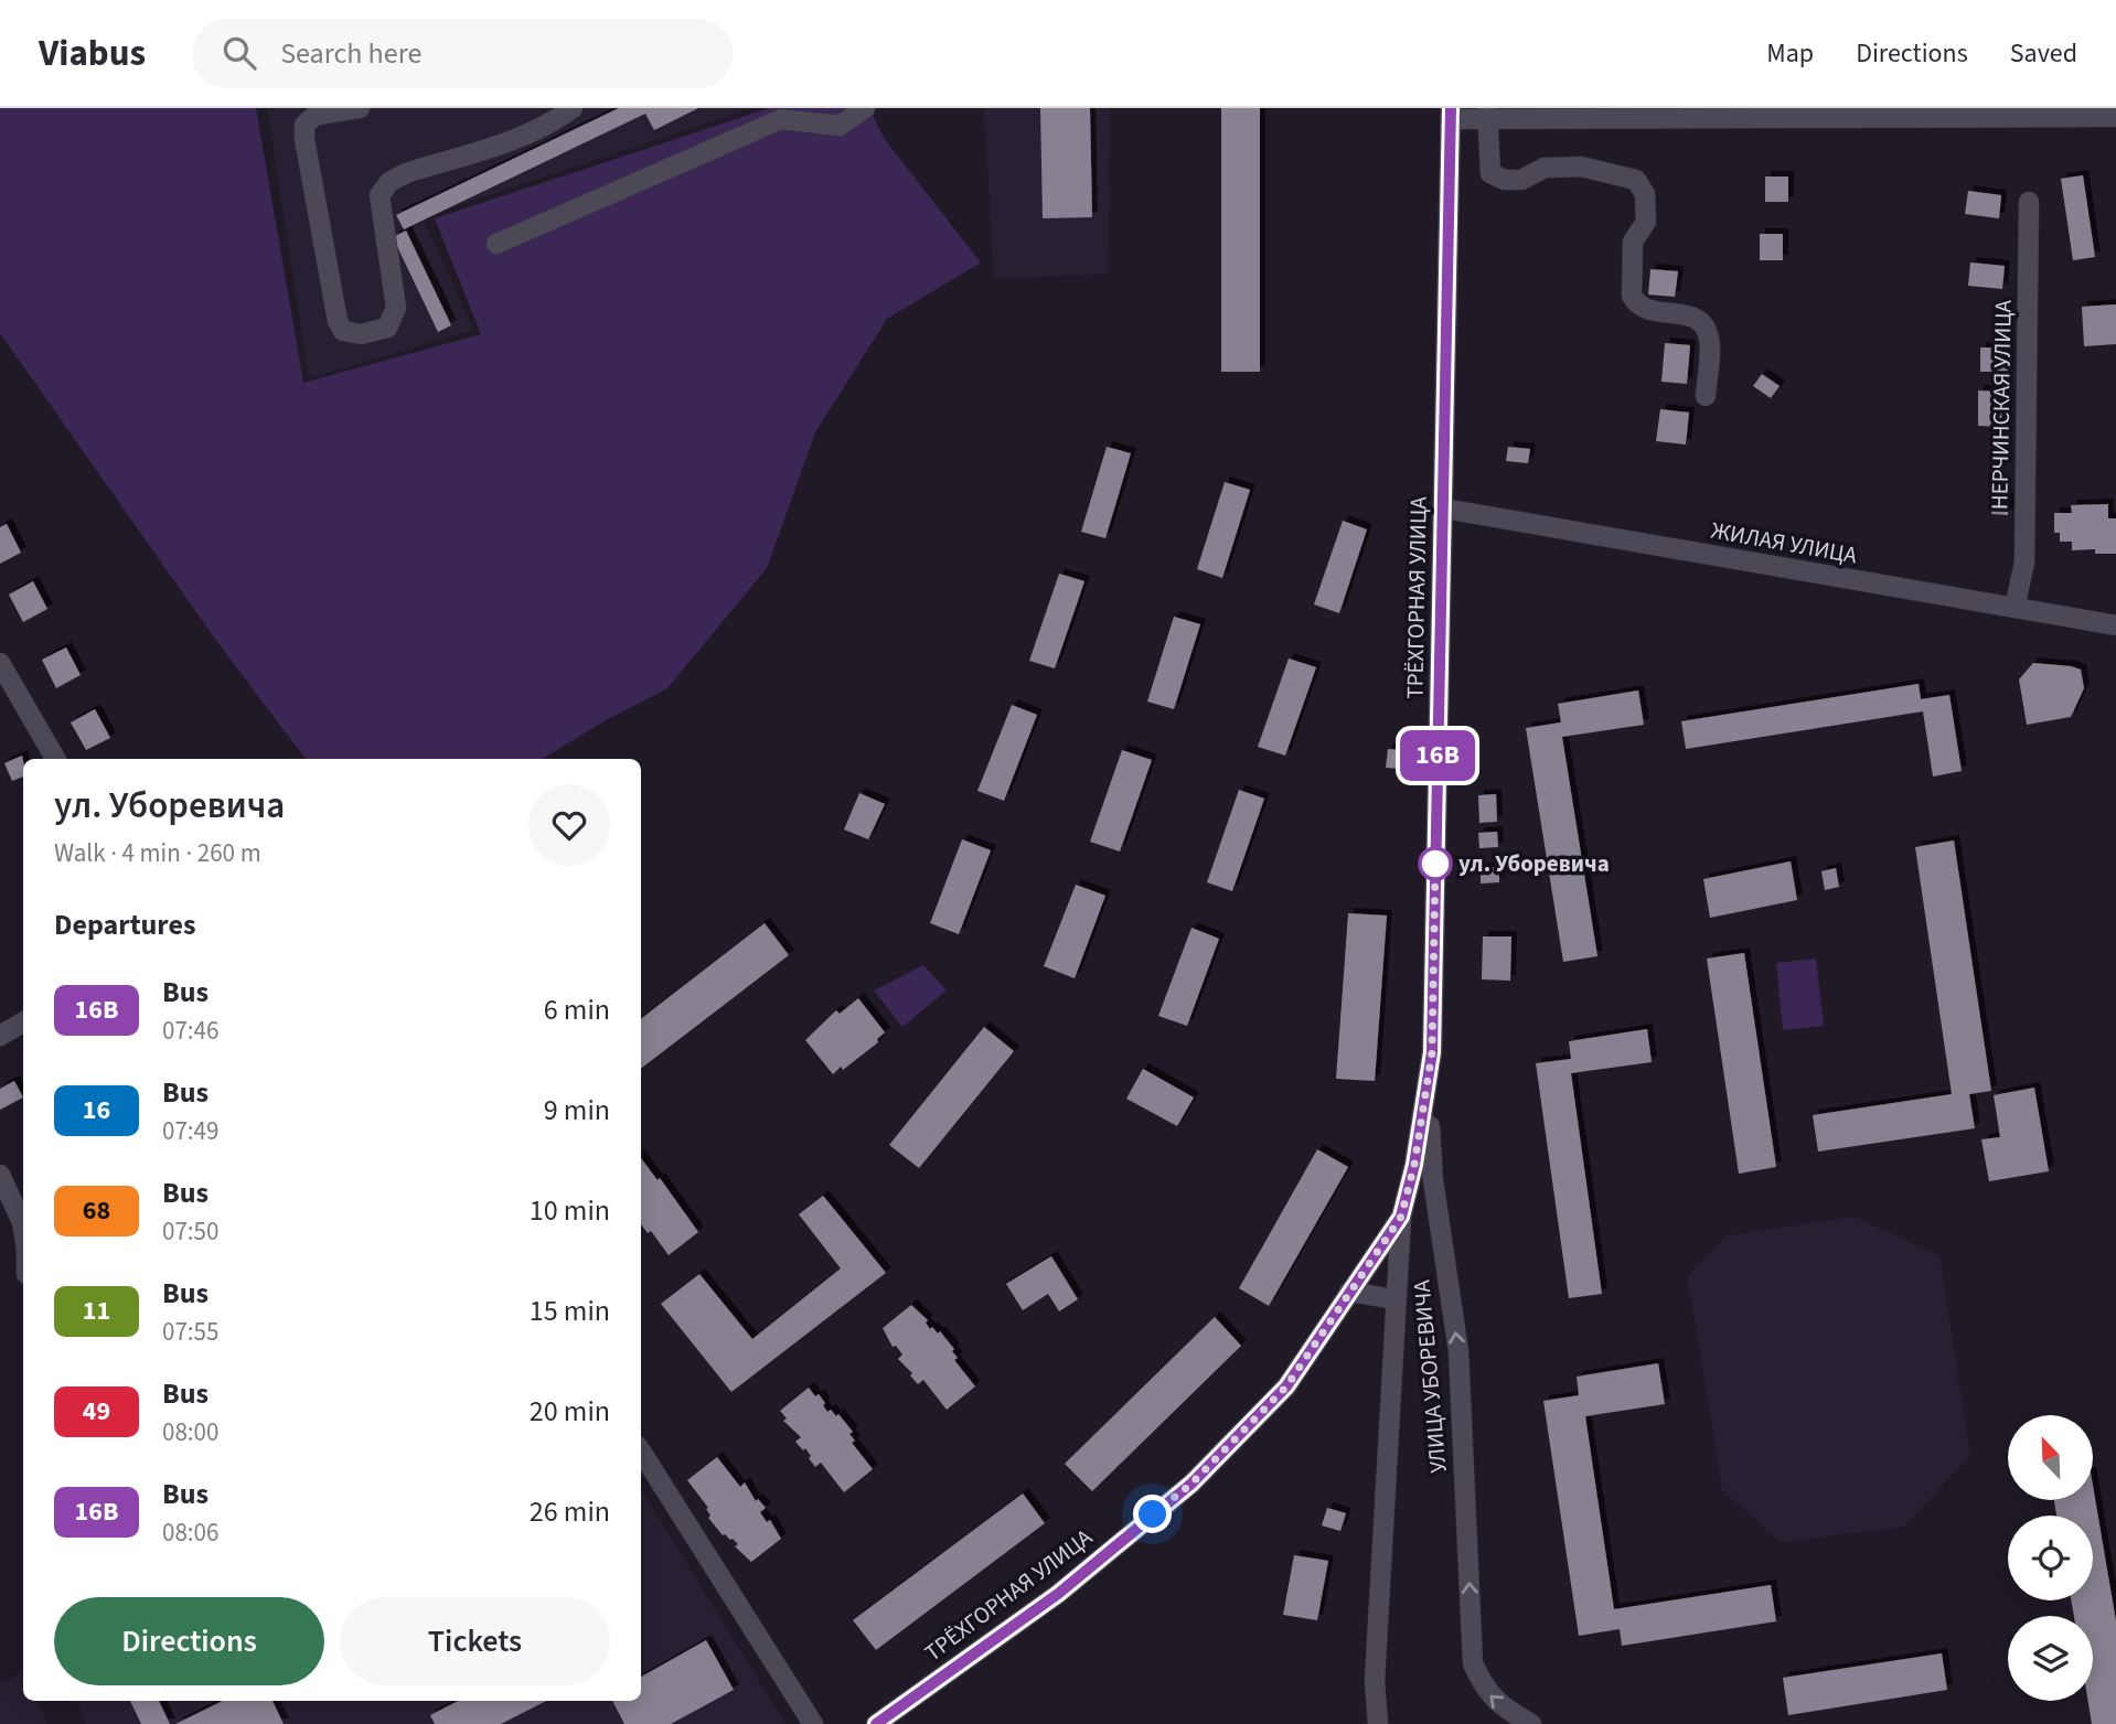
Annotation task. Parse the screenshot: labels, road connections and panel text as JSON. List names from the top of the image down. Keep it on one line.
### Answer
{"streets":{"street":["НЕРЧИНСКАЯ УЛИЦА","ЖИЛАЯ УЛИЦА","ТРЁХГОРНАЯ УЛИЦА","УЛИЦА УБОРЕВИЧА"]},"crossings":[["НЕРЧИНСКАЯ УЛИЦА","ЖИЛАЯ УЛИЦА"],["ЖИЛАЯ УЛИЦА","ТРЁХГОРНАЯ УЛИЦА"],["ТРЁХГОРНАЯ УЛИЦА","УЛИЦА УБОРЕВИЧА"]],"places":["ул. Уборевича"],"lines":["bus line 16В"],"north":"top left","page":{"header":"Viabus","search":"Search here","nav":["Map","Directions","Saved"],"on_map":"16В","heading":[["ул. Уборевича","Walk · 4 min · 260 m"],"Departures"],"list":[{"mark":"16В","name":"Bus","note":"07:46","value":"6 min"},{"mark":"16","name":"Bus","note":"07:49","value":"9 min"},{"mark":"68","name":"Bus","note":"07:50","value":"10 min"},{"mark":"11","name":"Bus","note":"07:55","value":"15 min"},{"mark":"49","name":"Bus","note":"08:00","value":"20 min"},{"mark":"16В","name":"Bus","note":"08:06","value":"26 min"}],"buttons":["Directions","Tickets"]}}
